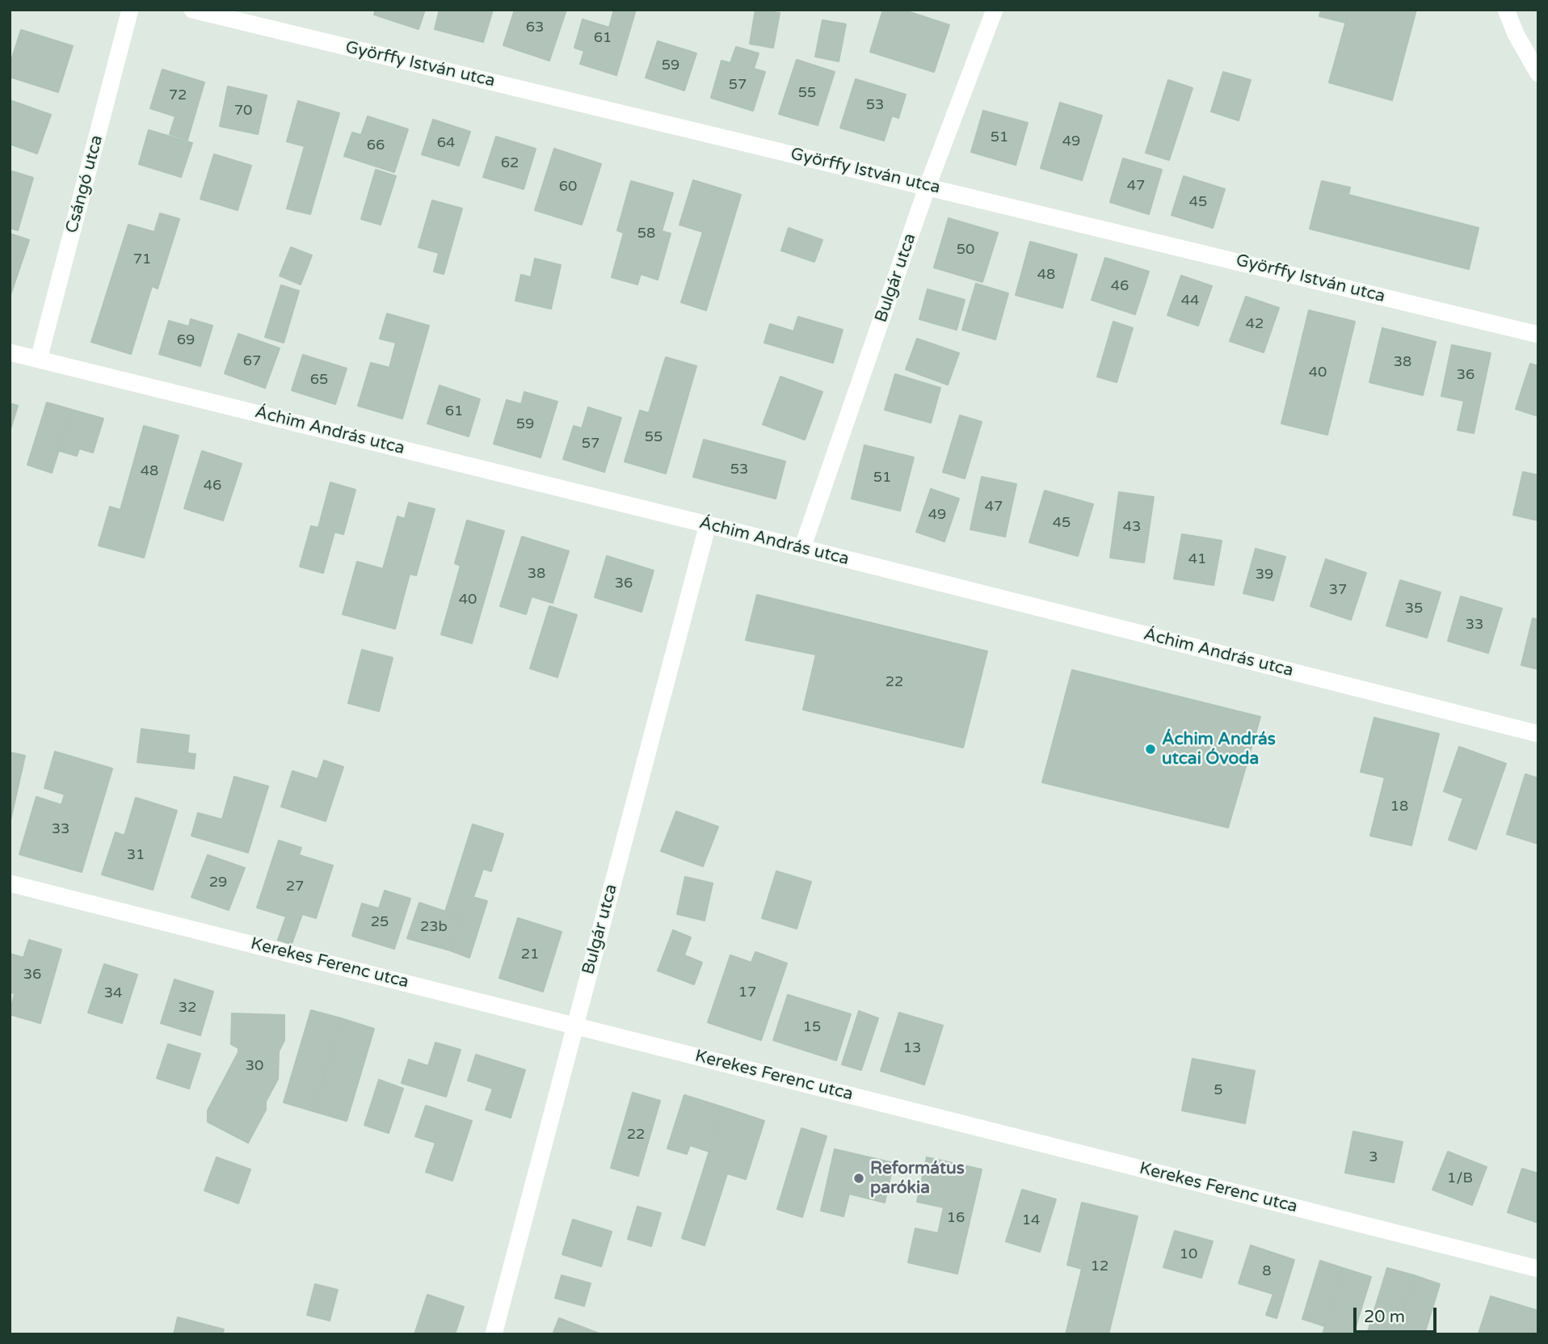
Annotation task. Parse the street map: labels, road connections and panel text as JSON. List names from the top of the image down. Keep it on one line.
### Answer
{"streets":{"street":["Györffy István utca","Csángó utca","Bulgár utca","Áchim András utca","Kerekes Ferenc utca"]},"crossings":[["Györffy István utca","Bulgár utca"],["Csángó utca","Áchim András utca"],["Bulgár utca","Áchim András utca"],["Bulgár utca","Kerekes Ferenc utca"]],"places":["Áchim András utcai Óvoda","Református parókia"],"house_numbers":["63","61","59","57","55","72","53","70","51","49","64","66","62","47","60","45","58","50","71","48","46","44","42","69","67","38","40","36","65","61","59","55","57","53","48","51","46","47","49","45","43","41","38","39","36","37","40","35","33","22","18","33","31","29","27","25","23b","21","36","17","34","32","15","13","30","5","22","3","1/B","16","14","10","12","8"],"scale_bar":"20 m"}
